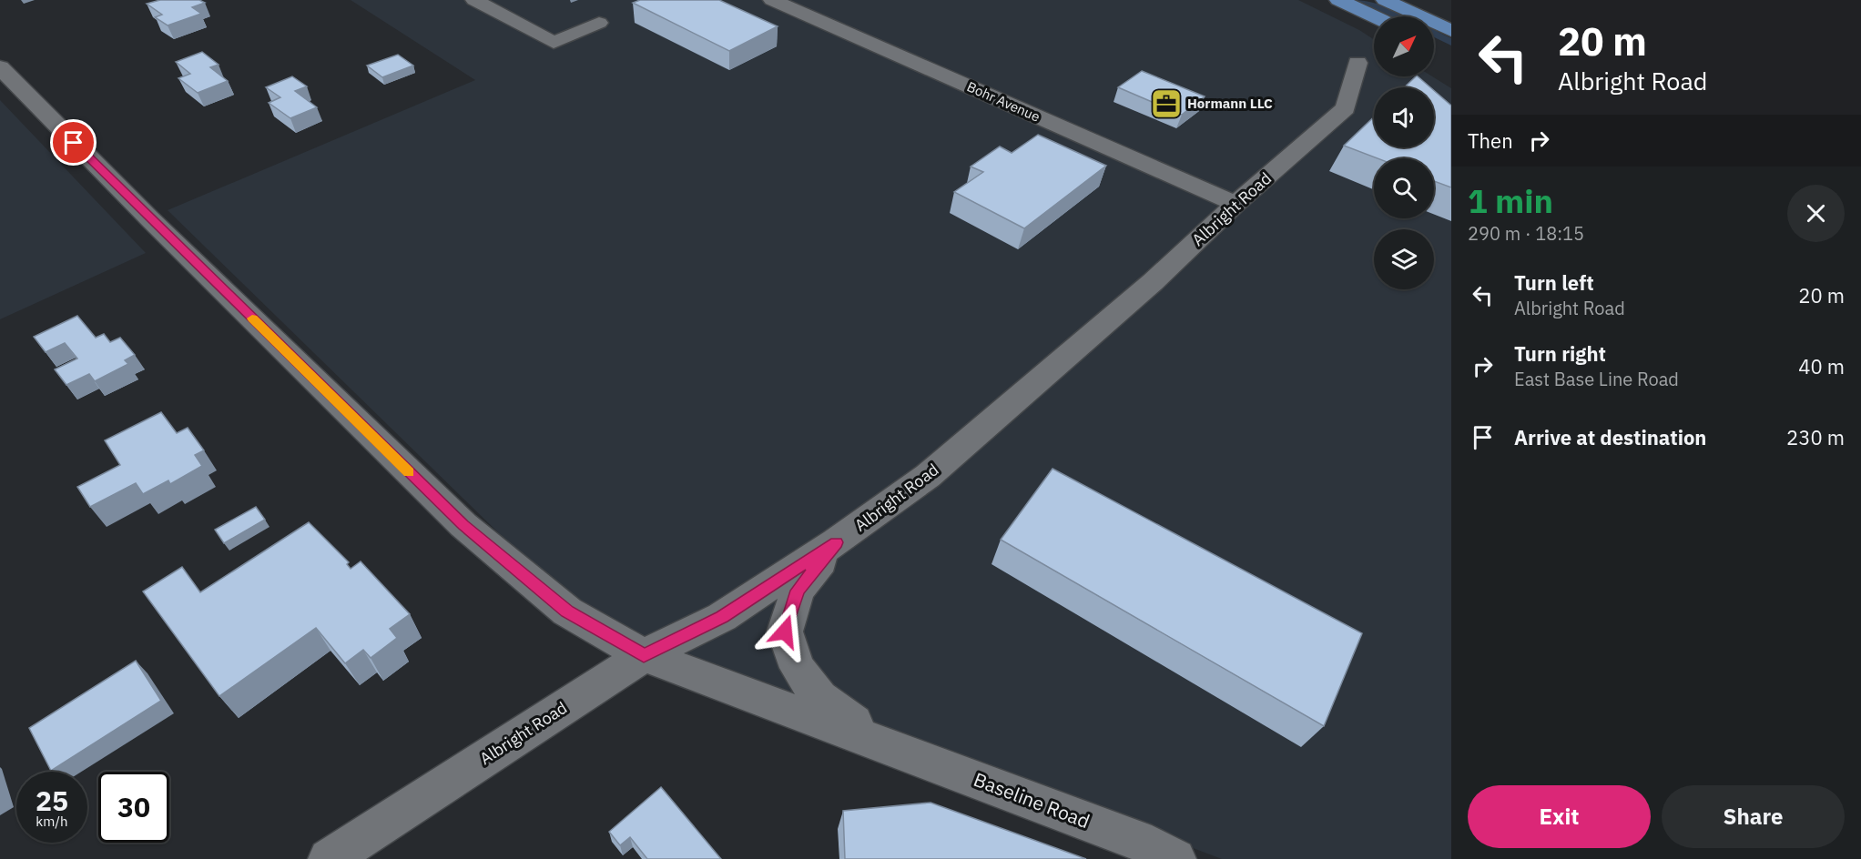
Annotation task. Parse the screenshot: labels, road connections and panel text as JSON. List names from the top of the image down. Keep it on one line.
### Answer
{"streets":{"street":["Bohr Avenue","Albright Road","Baseline Road"]},"crossings":[["Bohr Avenue","Albright Road"],["Albright Road","Baseline Road"]],"places":{"office":["Hormann LLC"]},"north":"top right","page":{"turn":["20 m","Albright Road"],"then":"Then","heading":["1 min","290 m · 18:15"],"list":[{"name":"Turn left","note":"Albright Road","value":"20 m"},{"name":"Turn right","note":"East Base Line Road","value":"40 m"},{"name":"Arrive at destination","value":"230 m"}],"speed":"25 km/h","limit":"30","buttons":["Exit","Share"]}}
